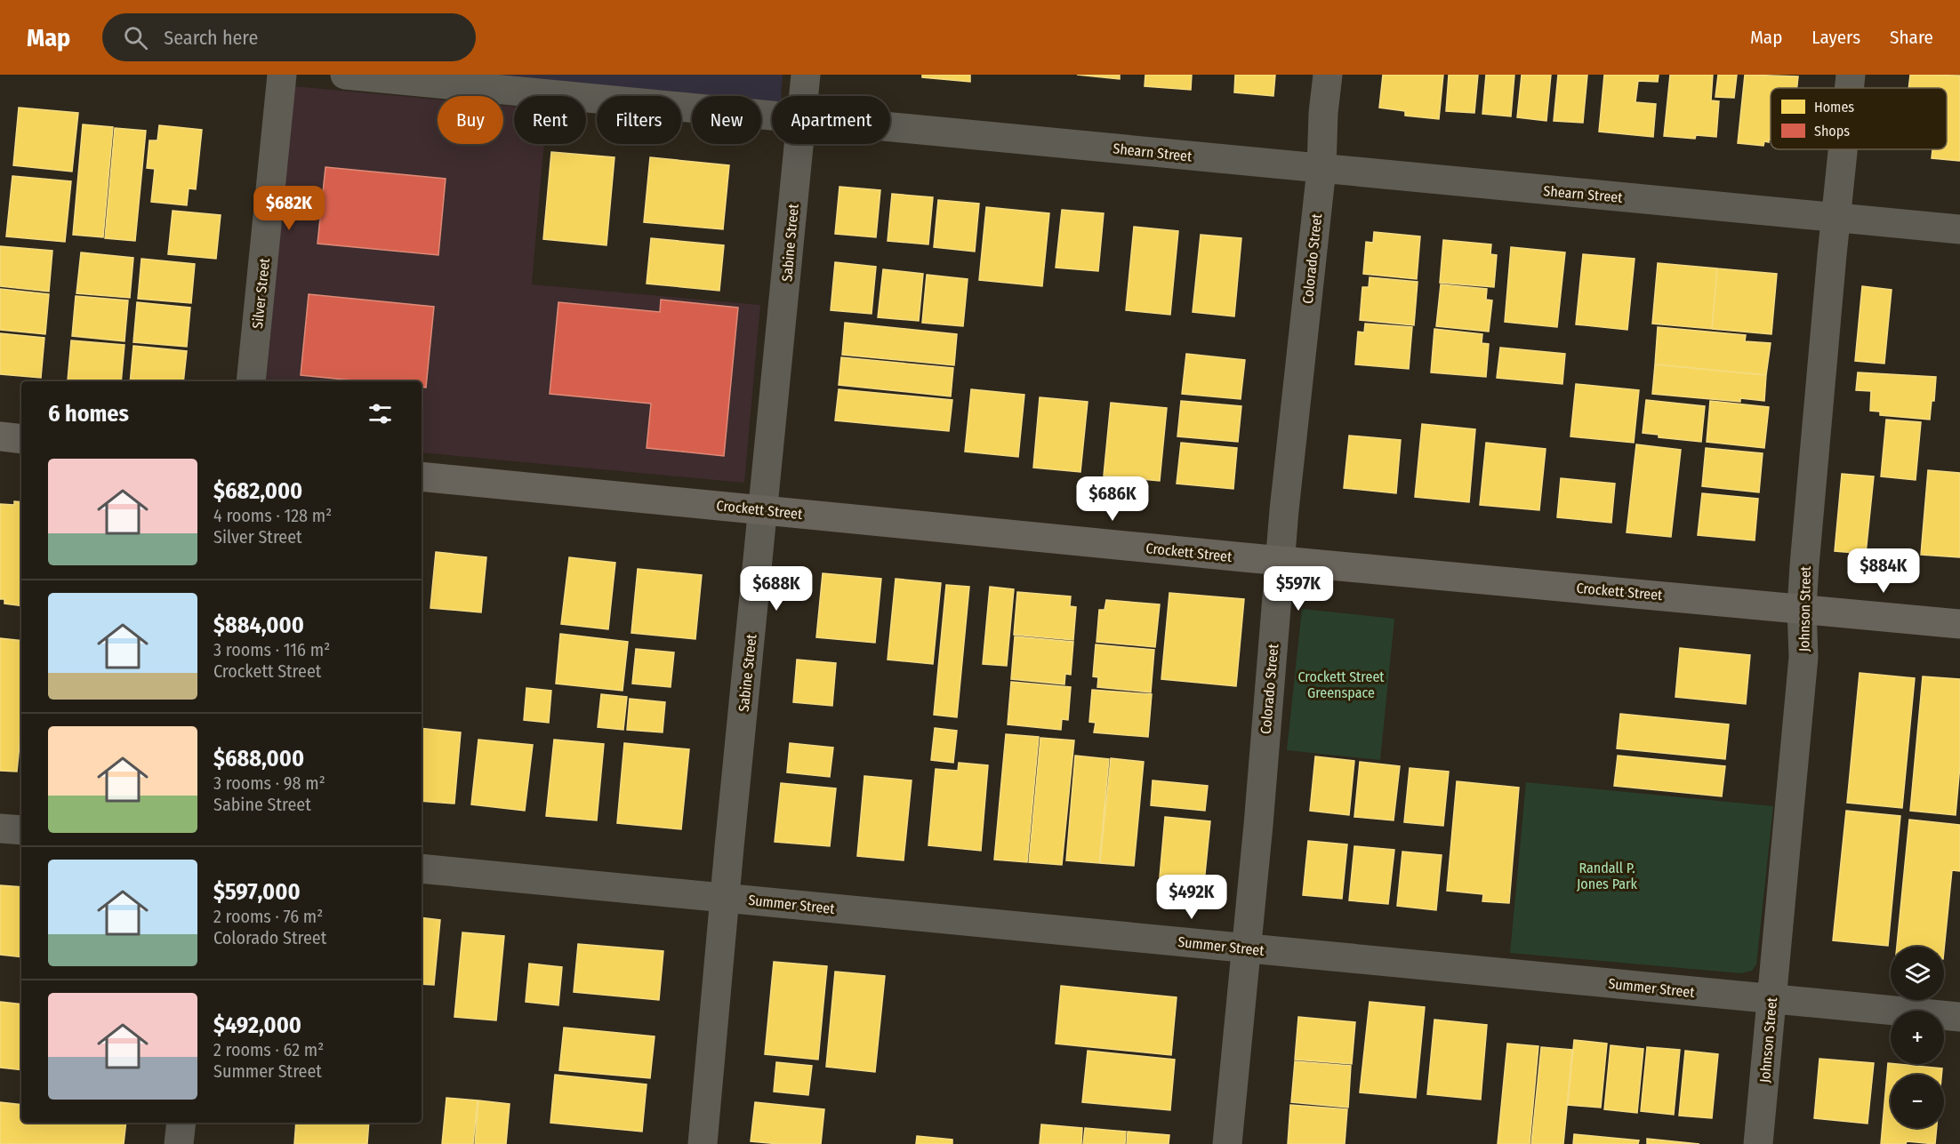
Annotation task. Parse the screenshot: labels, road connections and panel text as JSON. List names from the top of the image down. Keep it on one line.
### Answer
{"streets":{"main road":["Crockett Street"],"street":["Shearn Street","Sabine Street","Colorado Street","Silver Street","Johnson Street","Summer Street"]},"crossings":[["Shearn Street","Colorado Street"],["Shearn Street","Johnson Street"],["Sabine Street","Crockett Street"],["Sabine Street","Summer Street"],["Colorado Street","Crockett Street"],["Colorado Street","Summer Street"],["Crockett Street","Johnson Street"],["Johnson Street","Summer Street"]],"parks":["Crockett Street Greenspace","Randall P. Jones Park"],"legend":["Homes","Shops"],"page":{"header":"Map","search":"Search here","nav":["Map","Layers","Share"],"chip":["Buy","Rent","Filters","New","Apartment"],"price":["$682K","$686K","$884K","$688K","$597K","$492K"],"heading":"6 homes","list":[{"name":"$682,000","note":"4 rooms · 128 m² · Silver Street"},{"name":"$884,000","note":"3 rooms · 116 m² · Crockett Street"},{"name":"$688,000","note":"3 rooms · 98 m² · Sabine Street"},{"name":"$597,000","note":"2 rooms · 76 m² · Colorado Street"},{"name":"$492,000","note":"2 rooms · 62 m² · Summer Street"}],"map_buttons":["+","−"]}}
